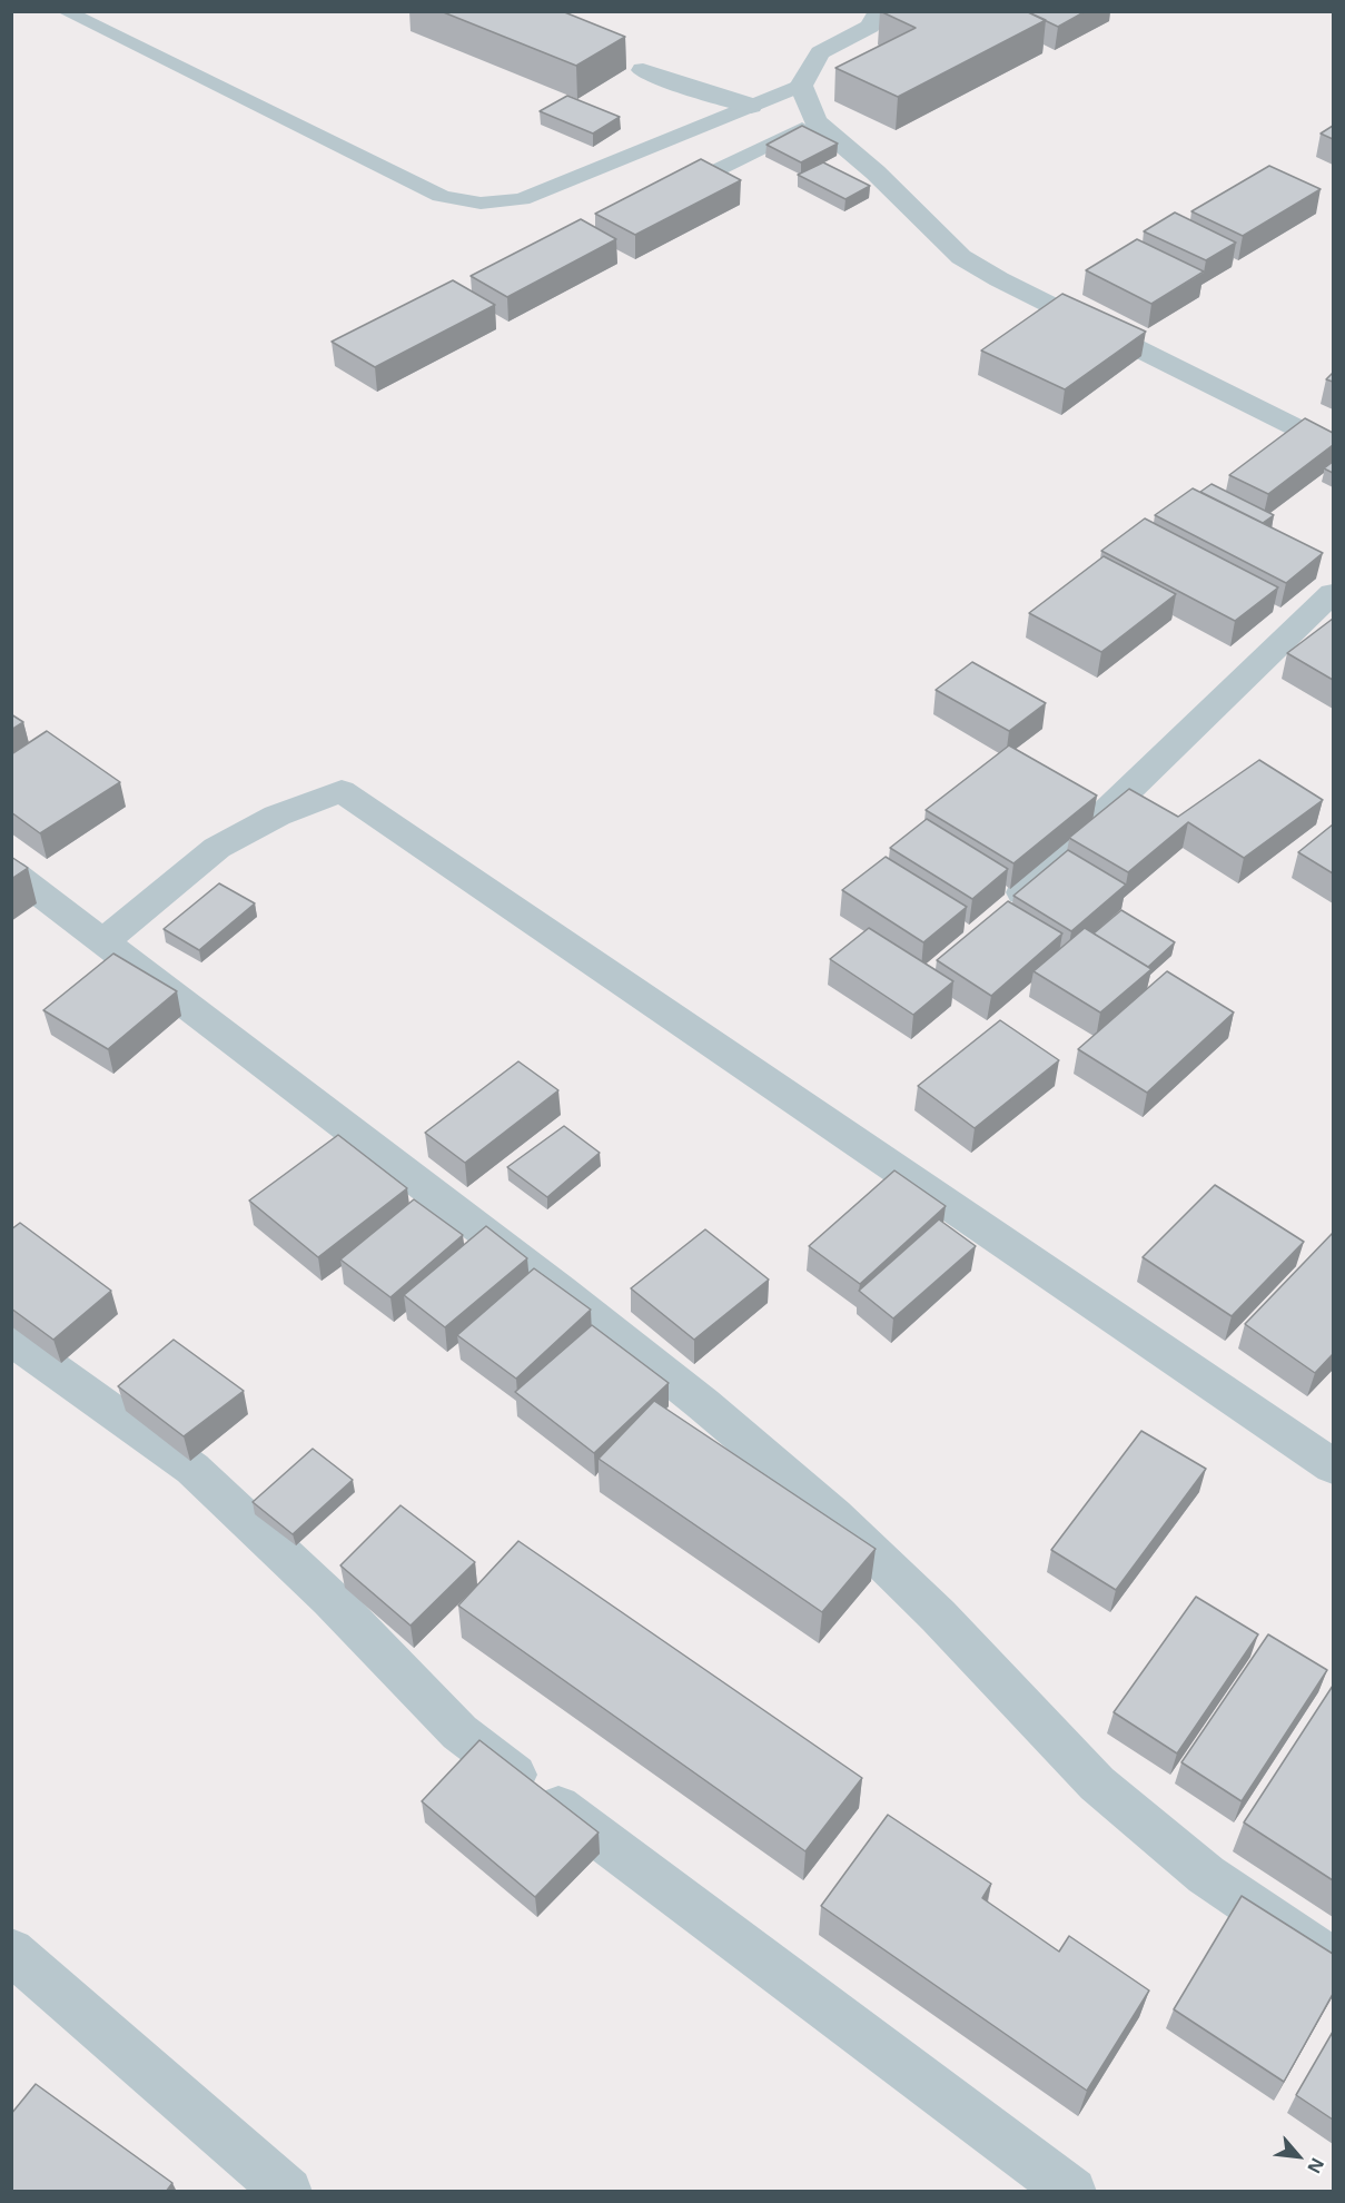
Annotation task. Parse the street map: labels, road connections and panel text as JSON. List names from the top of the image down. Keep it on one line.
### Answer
{"north":"bottom right"}
